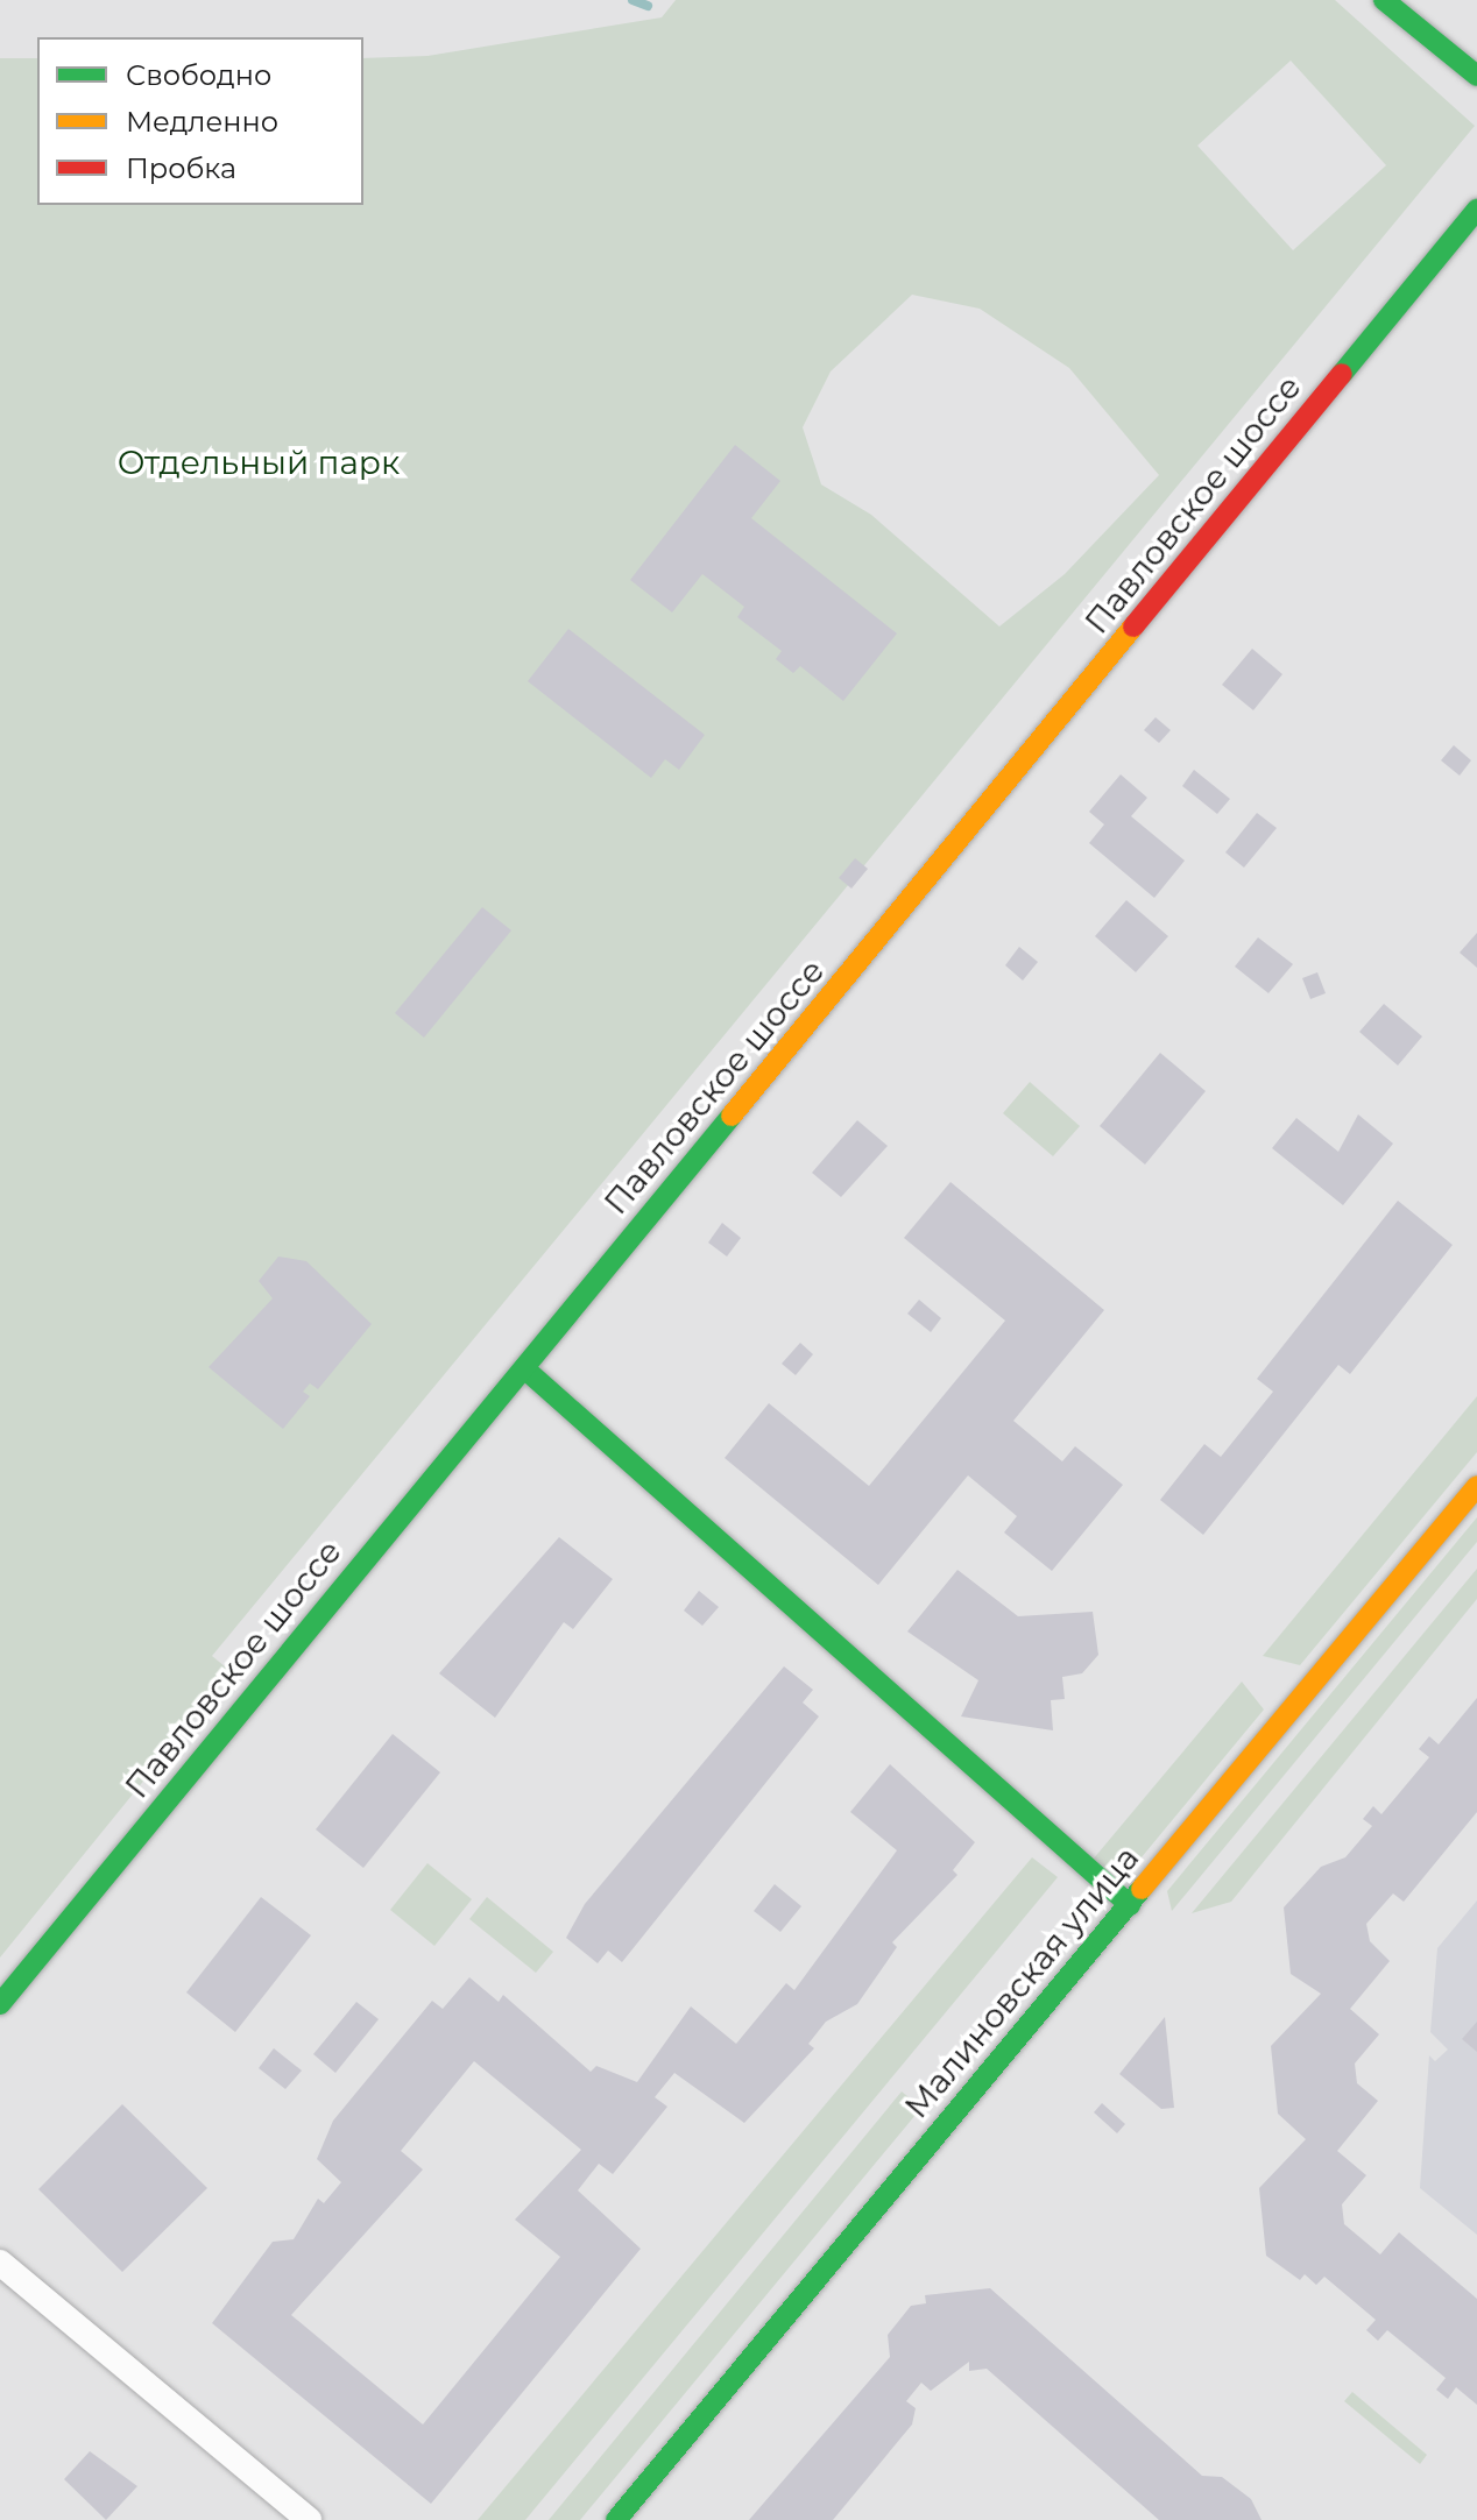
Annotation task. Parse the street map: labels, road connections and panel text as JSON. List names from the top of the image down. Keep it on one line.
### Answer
{"streets":{"main road":["Павловское шоссе","Малиновская улица"]},"parks":["Отдельный парк"],"legend":["Свободно","Медленно","Пробка"]}
